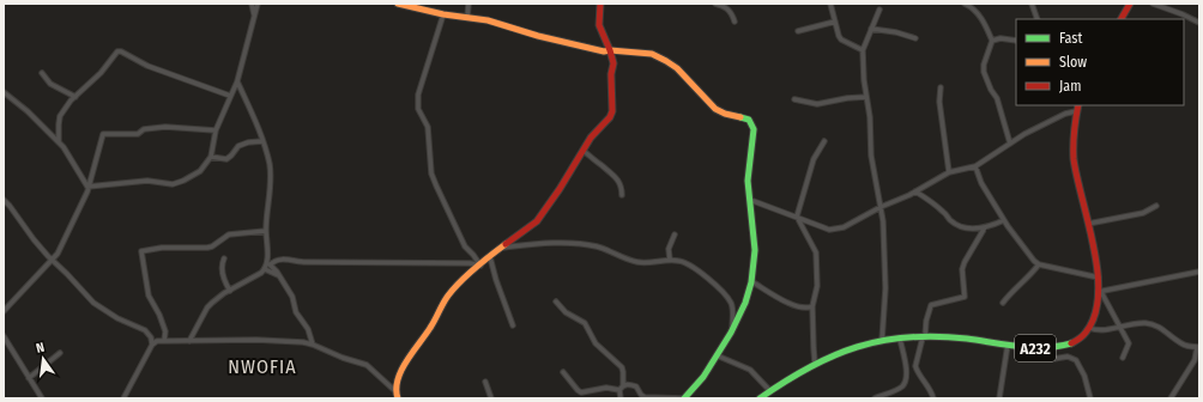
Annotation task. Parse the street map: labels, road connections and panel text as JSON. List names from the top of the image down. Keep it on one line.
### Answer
{"streets":{"street":["A232"]},"districts":["NWOFIA"],"legend":["Fast","Slow","Jam"],"north":"top"}
